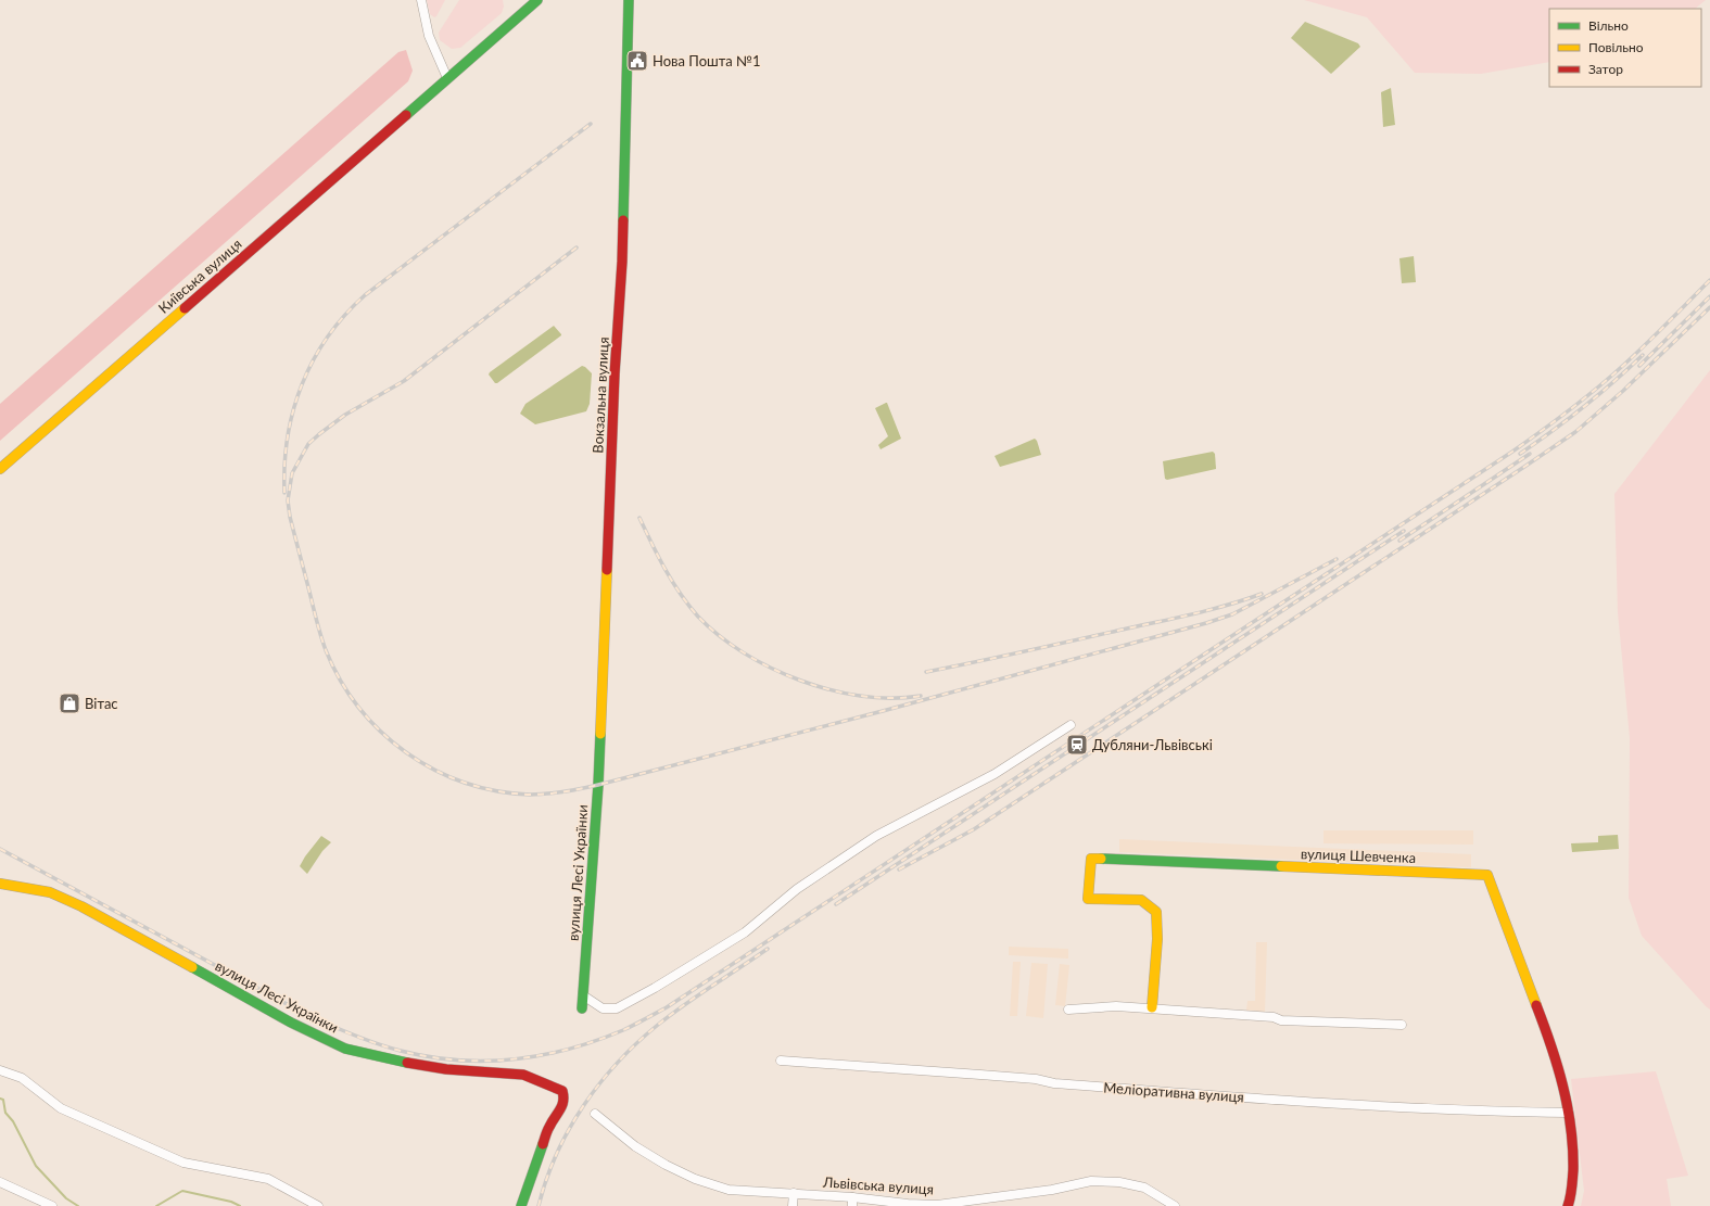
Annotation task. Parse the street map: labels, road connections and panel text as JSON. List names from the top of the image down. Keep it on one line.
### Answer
{"streets":{"main road":["Київська вулиця","Вокзальна вулиця","вулиця Шевченка","вулиця Лесі Українки"],"street":["Меліоративна вулиця","Львівська вулиця"]},"crossings":[["Вокзальна вулиця","вулиця Лесі Українки"],["вулиця Шевченка","Меліоративна вулиця"]],"places":{"public building":["Нова Пошта №1"],"shop":["Вітас"],"station":["Дубляни-Львівські"]},"legend":["Вільно","Повільно","Затор"]}
